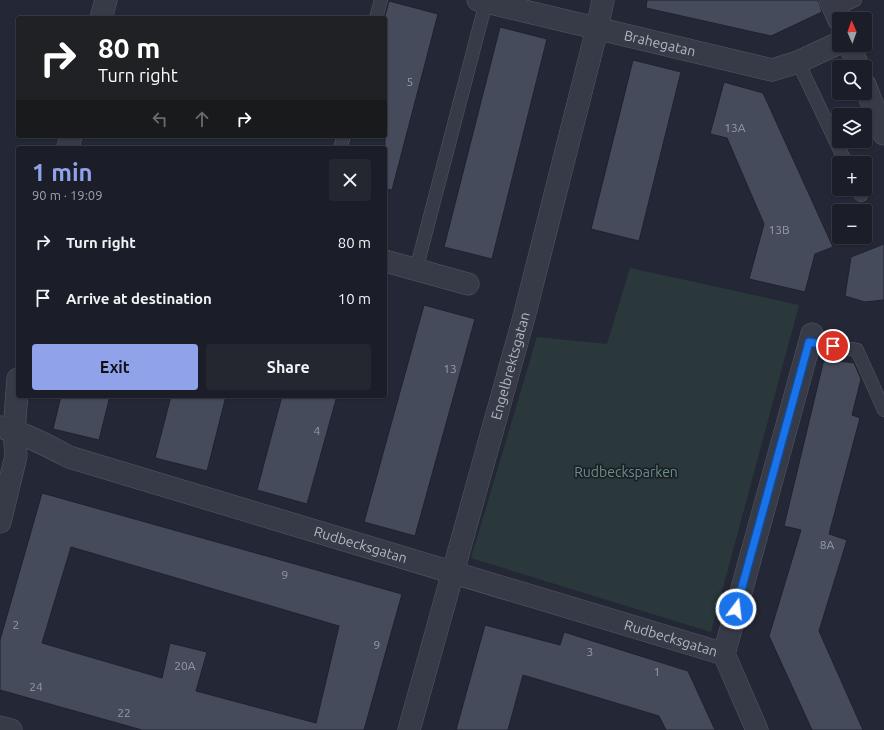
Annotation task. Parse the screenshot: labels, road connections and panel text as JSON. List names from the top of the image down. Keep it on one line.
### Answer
{"streets":{"street":["Brahegatan","Engelbrektsgatan","Rudbecksgatan"]},"crossings":[["Brahegatan","Engelbrektsgatan"],["Engelbrektsgatan","Rudbecksgatan"]],"parks":["Rudbecksparken"],"house_numbers":["5","13A","13B","13","4","8A","9","2","9","3","20A","1","24","22"],"north":"top","page":{"map_buttons":["+","−"],"turn":["80 m","Turn right"],"heading":["1 min","90 m · 19:09"],"list":[{"name":"Turn right","value":"80 m"},{"name":"Arrive at destination","value":"10 m"}],"buttons":["Exit","Share"]}}
